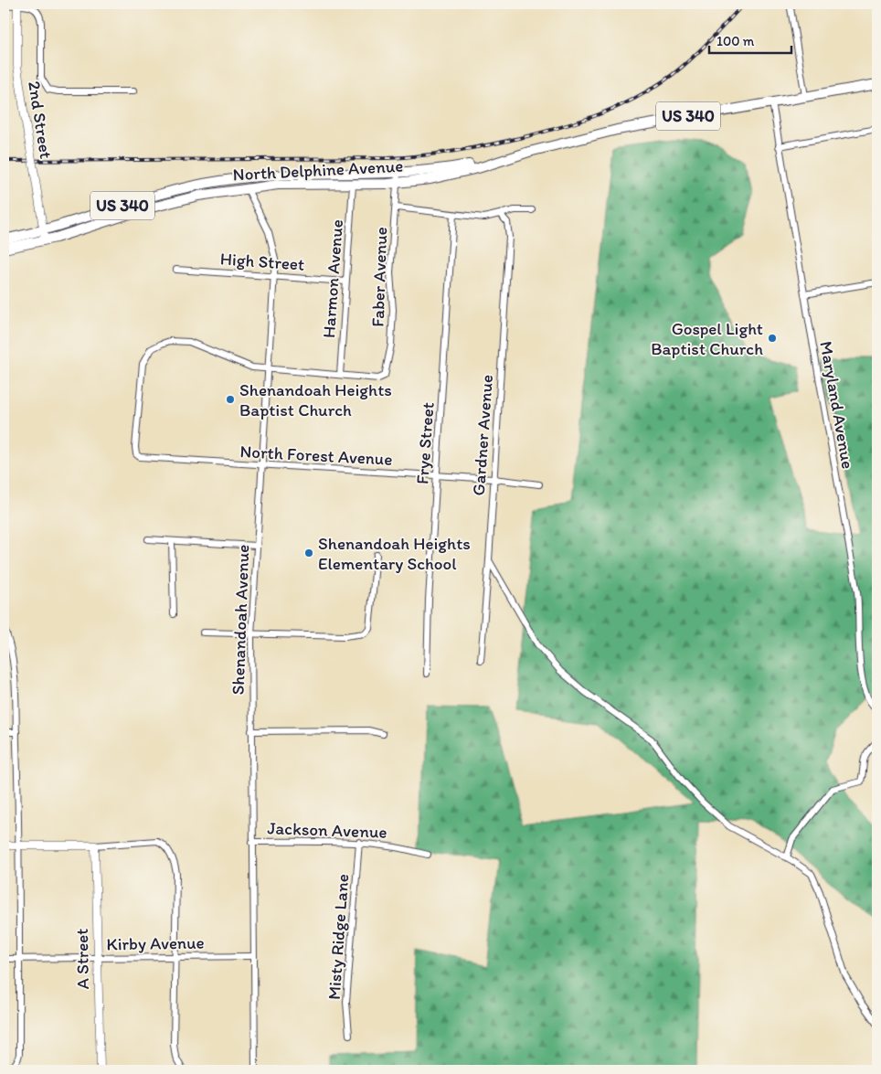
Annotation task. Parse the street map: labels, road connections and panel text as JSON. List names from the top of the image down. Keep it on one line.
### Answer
{"streets":{"main road":["US 340","North Delphine Avenue"],"street":["2nd Street","High Street","Faber Avenue","Harmon Avenue","Maryland Avenue","Gardner Avenue","Frye Street","North Forest Avenue","Shenandoah Avenue","Jackson Avenue","Misty Ridge Lane","Kirby Avenue","A Street"]},"crossings":[["2nd Street","North Delphine Avenue"],["North Delphine Avenue","Faber Avenue"],["North Delphine Avenue","Harmon Avenue"],["North Delphine Avenue","Maryland Avenue"],["North Delphine Avenue","Shenandoah Avenue"],["High Street","Harmon Avenue"],["High Street","Shenandoah Avenue"],["Faber Avenue","Harmon Avenue"],["Gardner Avenue","North Forest Avenue"],["Frye Street","North Forest Avenue"],["North Forest Avenue","Shenandoah Avenue"],["Shenandoah Avenue","Jackson Avenue"],["Shenandoah Avenue","Kirby Avenue"],["Jackson Avenue","Misty Ridge Lane"],["Kirby Avenue","A Street"]],"places":["Gospel Light Baptist Church","Shenandoah Heights Baptist Church","Shenandoah Heights Elementary School"],"scale_bar":"100 m"}
